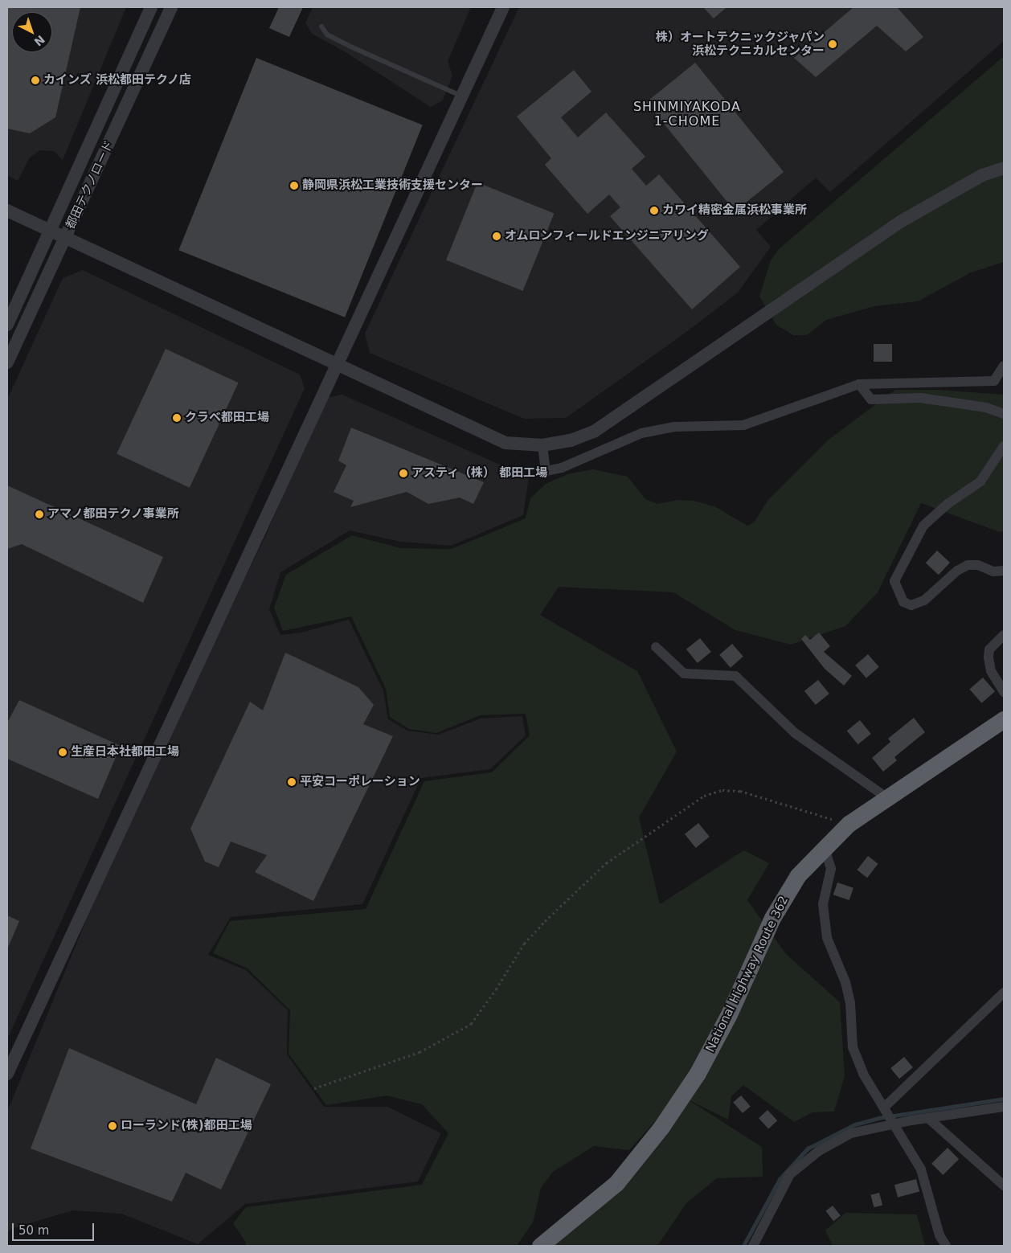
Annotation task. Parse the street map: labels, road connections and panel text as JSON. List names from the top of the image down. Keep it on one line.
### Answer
{"streets":{"highway":["National Highway Route 362"],"street":["都田テクノロード"]},"districts":["SHINMIYAKODA 1-CHOME"],"places":["株）オートテクニックジャパン 浜松テクニカルセンター","カインズ 浜松都田テクノ店","静岡県浜松工業技術支援センター","カワイ精密金属浜松事業所","オムロンフィールドエンジニアリング","クラベ都田工場","アスティ（株） 都田工場","アマノ都田テクノ事業所","生産日本社都田工場","平安コーポレーション","ローランド(株)都田工場"],"scale_bar":"50 m","north":"bottom right"}
